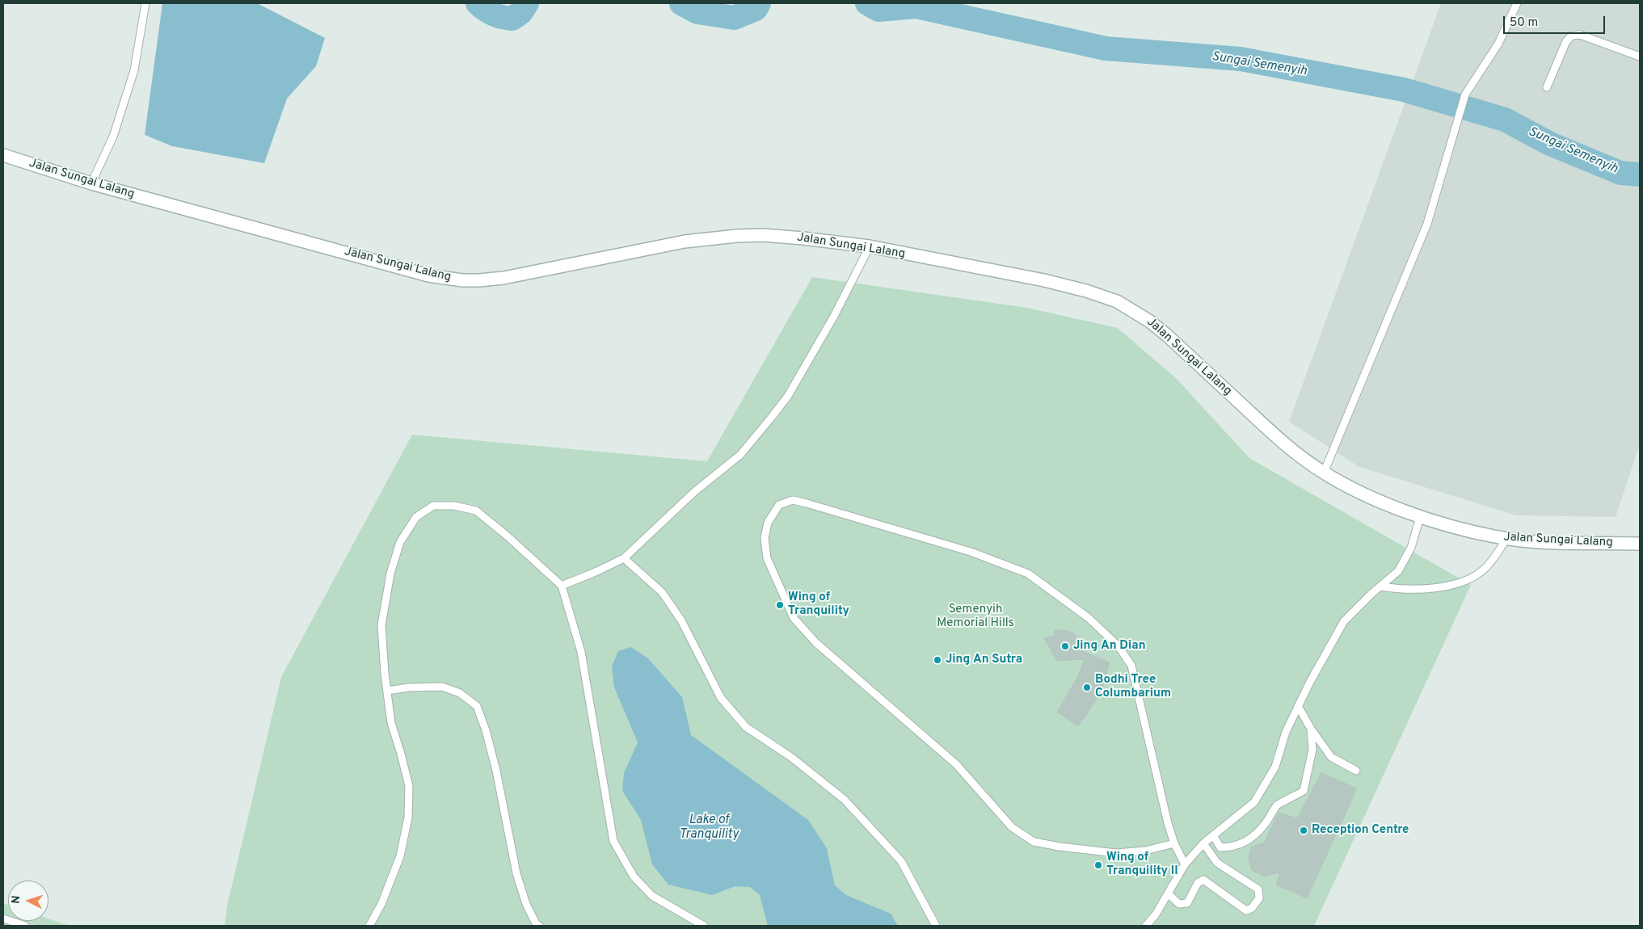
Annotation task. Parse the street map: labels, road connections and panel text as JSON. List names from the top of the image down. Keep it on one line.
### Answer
{"streets":{"street":["Jalan Sungai Lalang"]},"water":["Sungai Semenyih","Lake of Tranquility"],"parks":["Semenyih Memorial Hills"],"places":["Wing of Tranquility","Jing An Dian","Jing An Sutra","Bodhi Tree Columbarium","Reception Centre","Wing of Tranquility II"],"scale_bar":"50 m","north":"left"}
